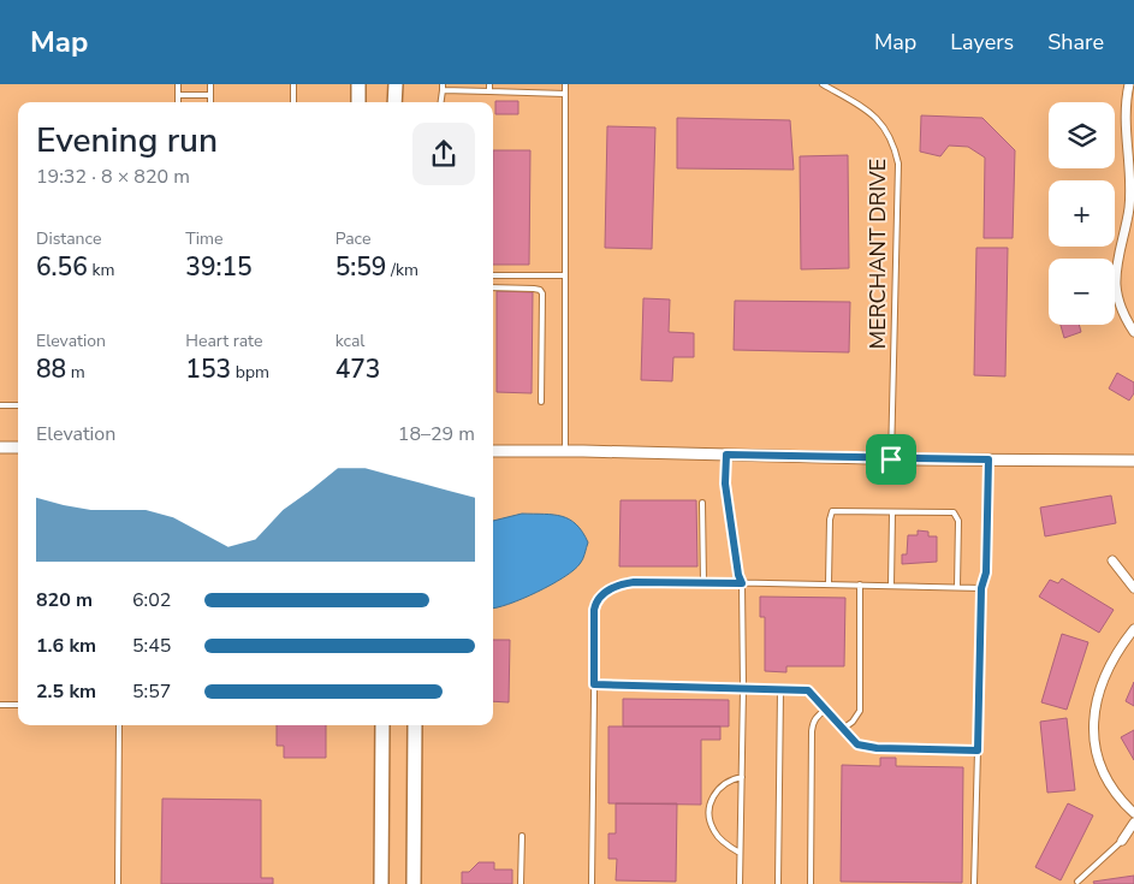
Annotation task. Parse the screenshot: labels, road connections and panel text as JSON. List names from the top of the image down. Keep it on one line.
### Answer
{"streets":{"lane":["MERCHANT DRIVE"]},"page":{"header":"Map","nav":["Map","Layers","Share"],"map_buttons":["+","−"],"heading":["Evening run","19:32 · 8 × 820 m"],"stats":[["Distance","6.56 km"],["Time","39:15"],["Pace","5:59 /km"],["Elevation","88 m"],["Heart rate","153 bpm"],["kcal","473"]],"chart":["Elevation","18–29 m"],"list":[{"name":"820 m","note":"6:02"},{"name":"1.6 km","note":"5:45"},{"name":"2.5 km","note":"5:57"}]}}
